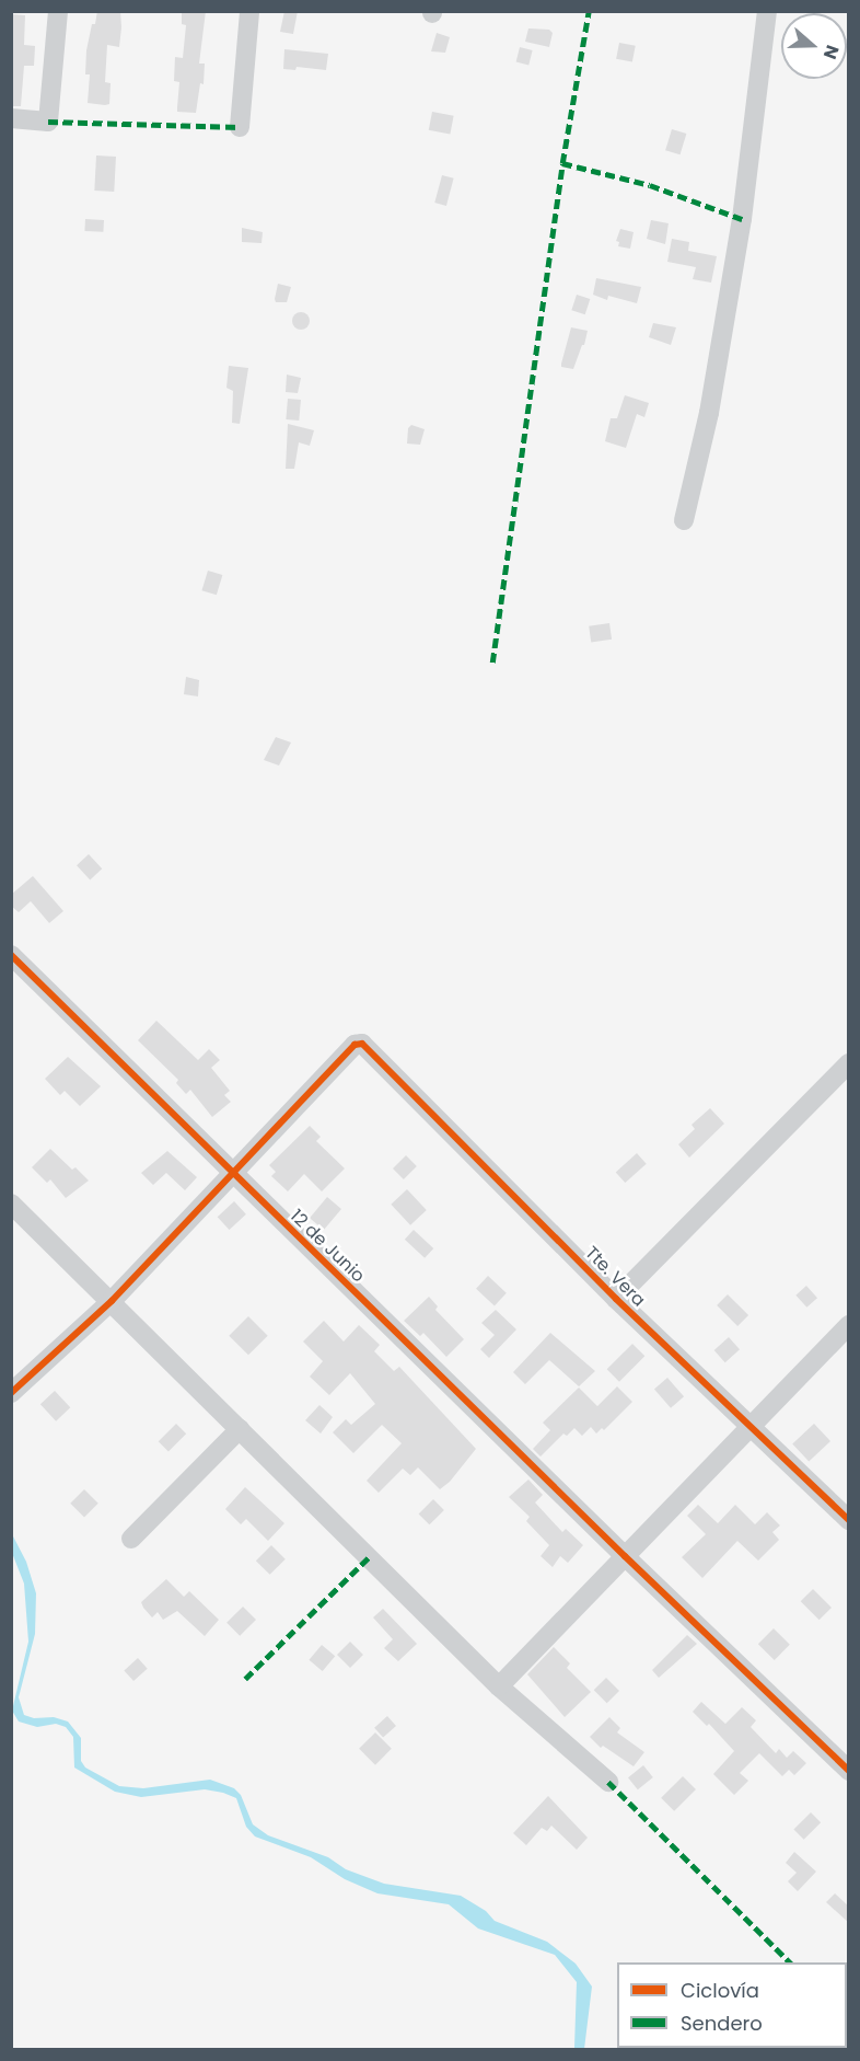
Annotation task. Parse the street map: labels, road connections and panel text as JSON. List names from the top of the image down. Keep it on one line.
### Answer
{"streets":{"street":["12 de Junio","Tte. Vera"]},"crossings":[["12 de Junio","Tte. Vera"]],"legend":["Ciclovía","Sendero"],"north":"right"}
